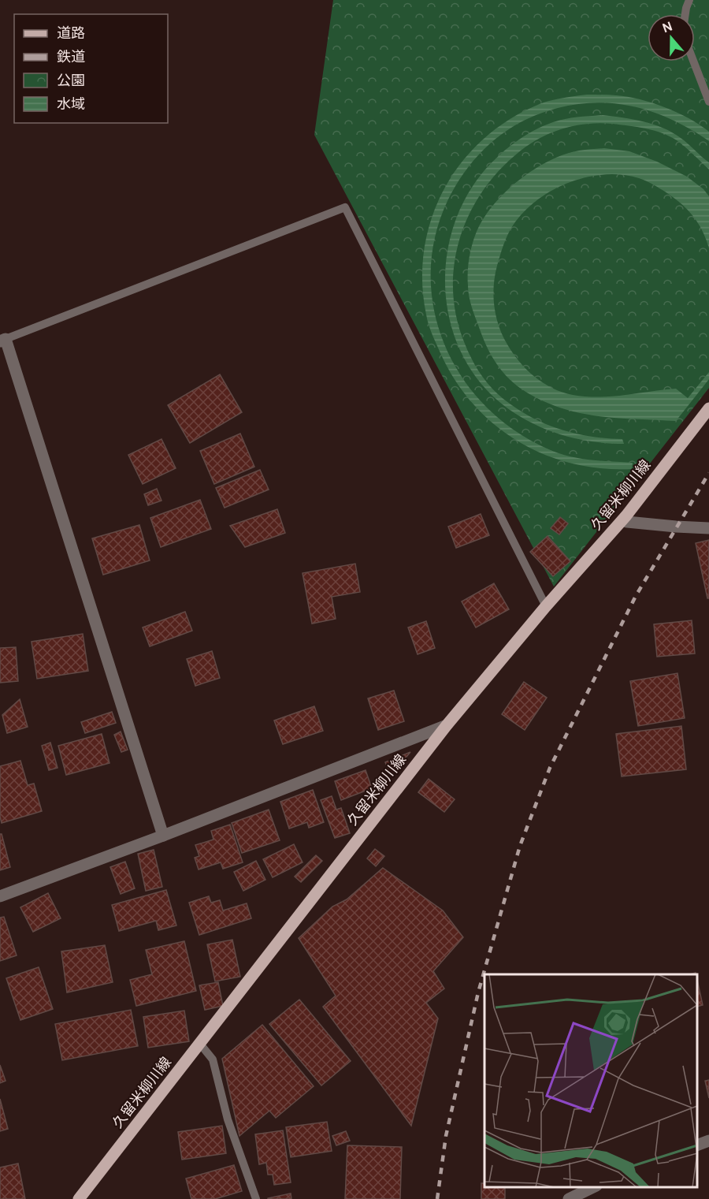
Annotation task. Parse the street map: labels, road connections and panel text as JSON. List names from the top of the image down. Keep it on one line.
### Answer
{"streets":{"main road":["久留米柳川線"]},"legend":["道路","鉄道","公園","水域"],"north":"top"}
